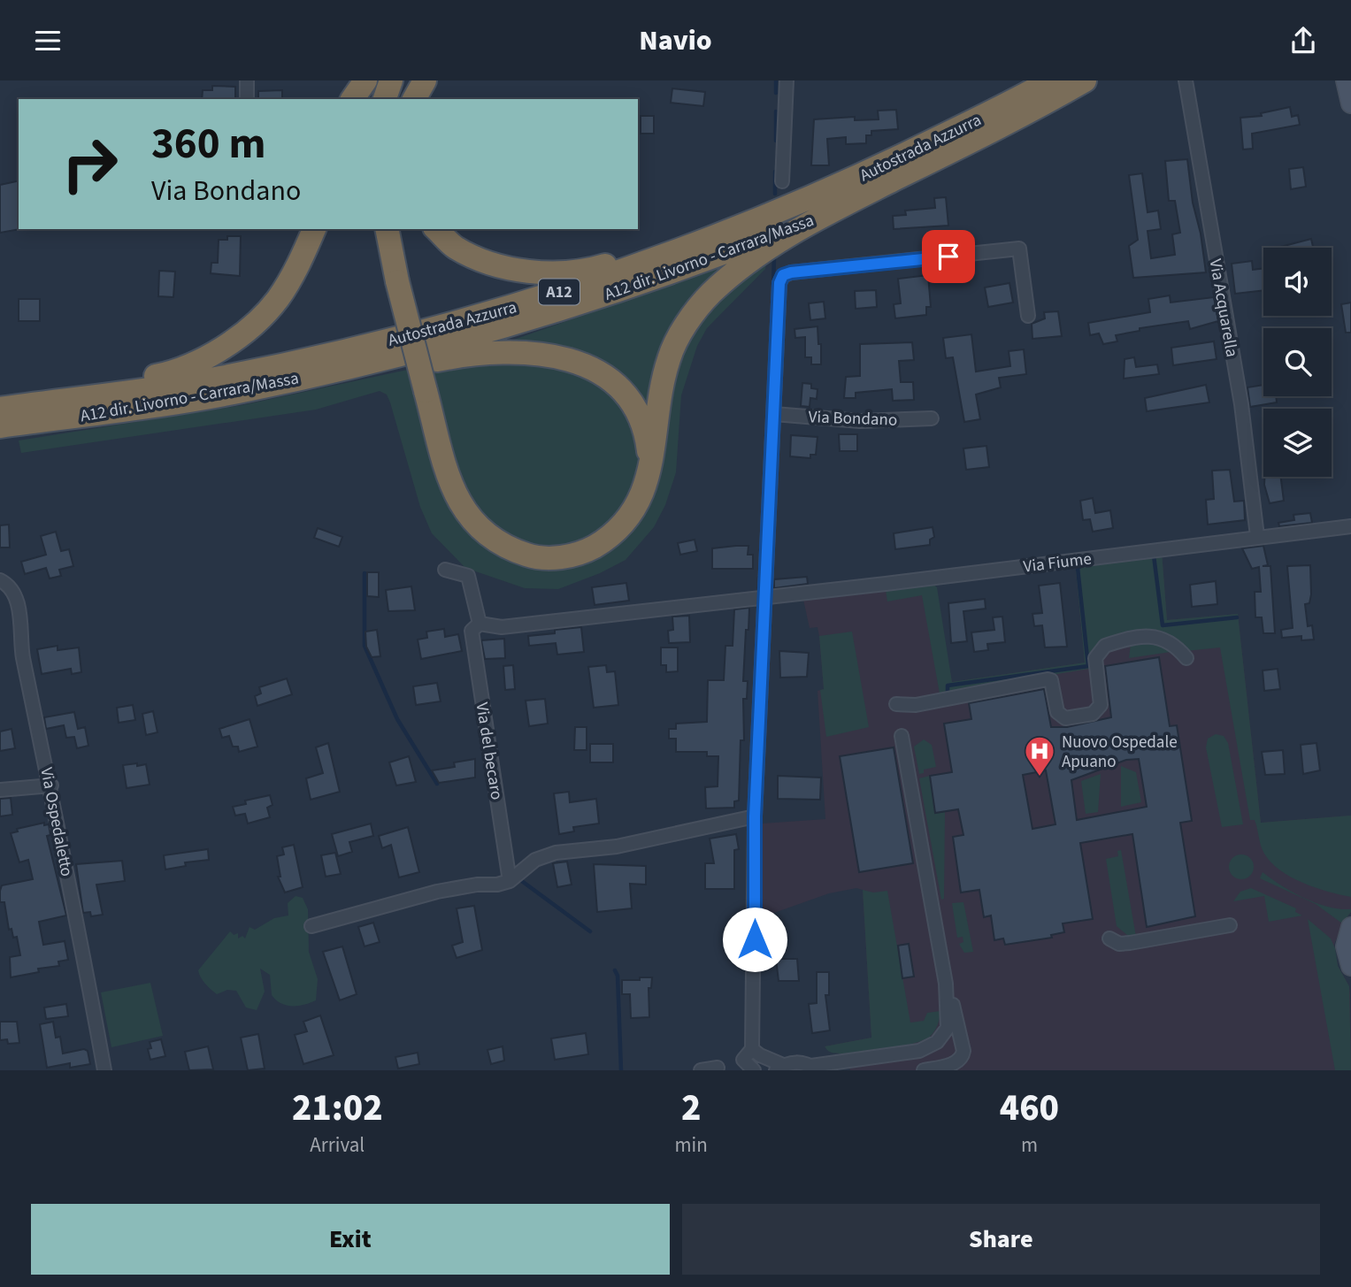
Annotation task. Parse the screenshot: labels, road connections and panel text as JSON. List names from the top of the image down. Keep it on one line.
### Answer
{"streets":{"highway":["Autostrada Azzurra","A12 dir. Livorno - Carrara/Massa","A12"],"street":["Via Acquarella","Via Bondano","Via Fiume","Via del becaro","Via Ospedaletto"]},"crossings":[["Autostrada Azzurra","A12 dir. Livorno - Carrara/Massa"],["Autostrada Azzurra","A12"],["Via Acquarella","Via Fiume"],["Via Fiume","Via del becaro"]],"places":{"hospital":["Nuovo Ospedale Apuano"]},"page":{"header":"Navio","turn":["360 m","Via Bondano"],"eta":["21:02","Arrival","2","min","460","m"],"buttons":["Exit","Share"]}}
